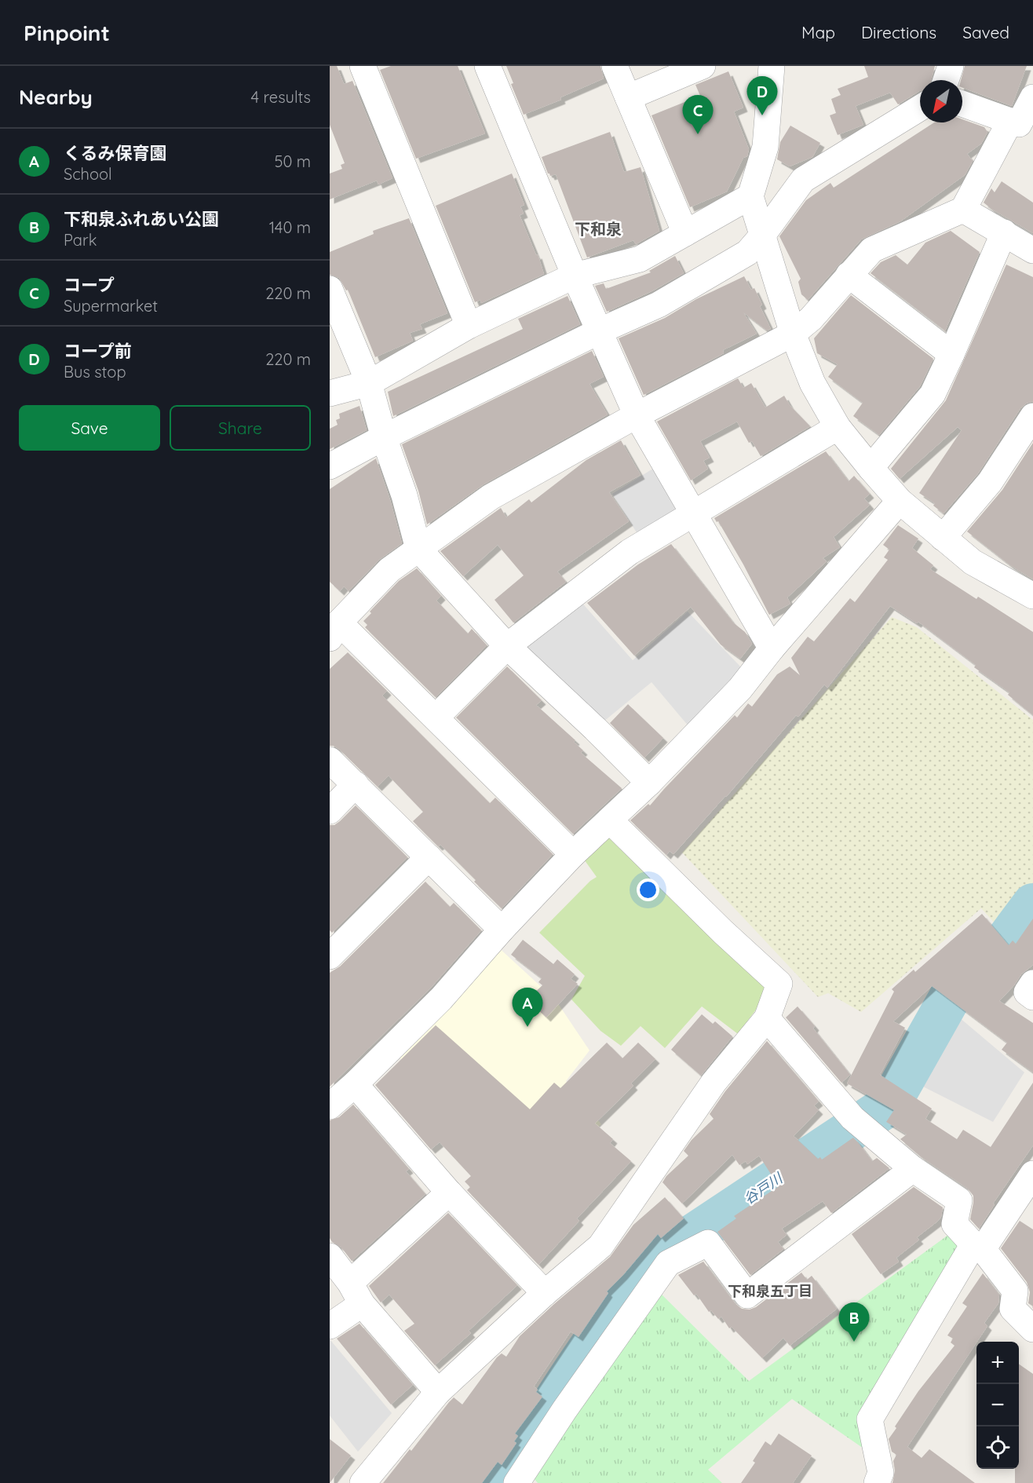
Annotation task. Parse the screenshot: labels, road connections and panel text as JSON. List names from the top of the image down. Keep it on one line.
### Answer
{"districts":["下和泉","下和泉五丁目"],"water":["谷戸川"],"north":"bottom left","page":{"header":"Pinpoint","nav":["Map","Directions","Saved"],"heading":["Nearby","4 results"],"pins":["D","C","A","B"],"list":[{"mark":"A","name":"くるみ保育園","note":"School","value":"50 m"},{"mark":"B","name":"下和泉ふれあい公園","note":"Park","value":"140 m"},{"mark":"C","name":"コープ","note":"Supermarket","value":"220 m"},{"mark":"D","name":"コープ前","note":"Bus stop","value":"220 m"}],"buttons":["Save","Share"],"map_buttons":["+","−"]}}
